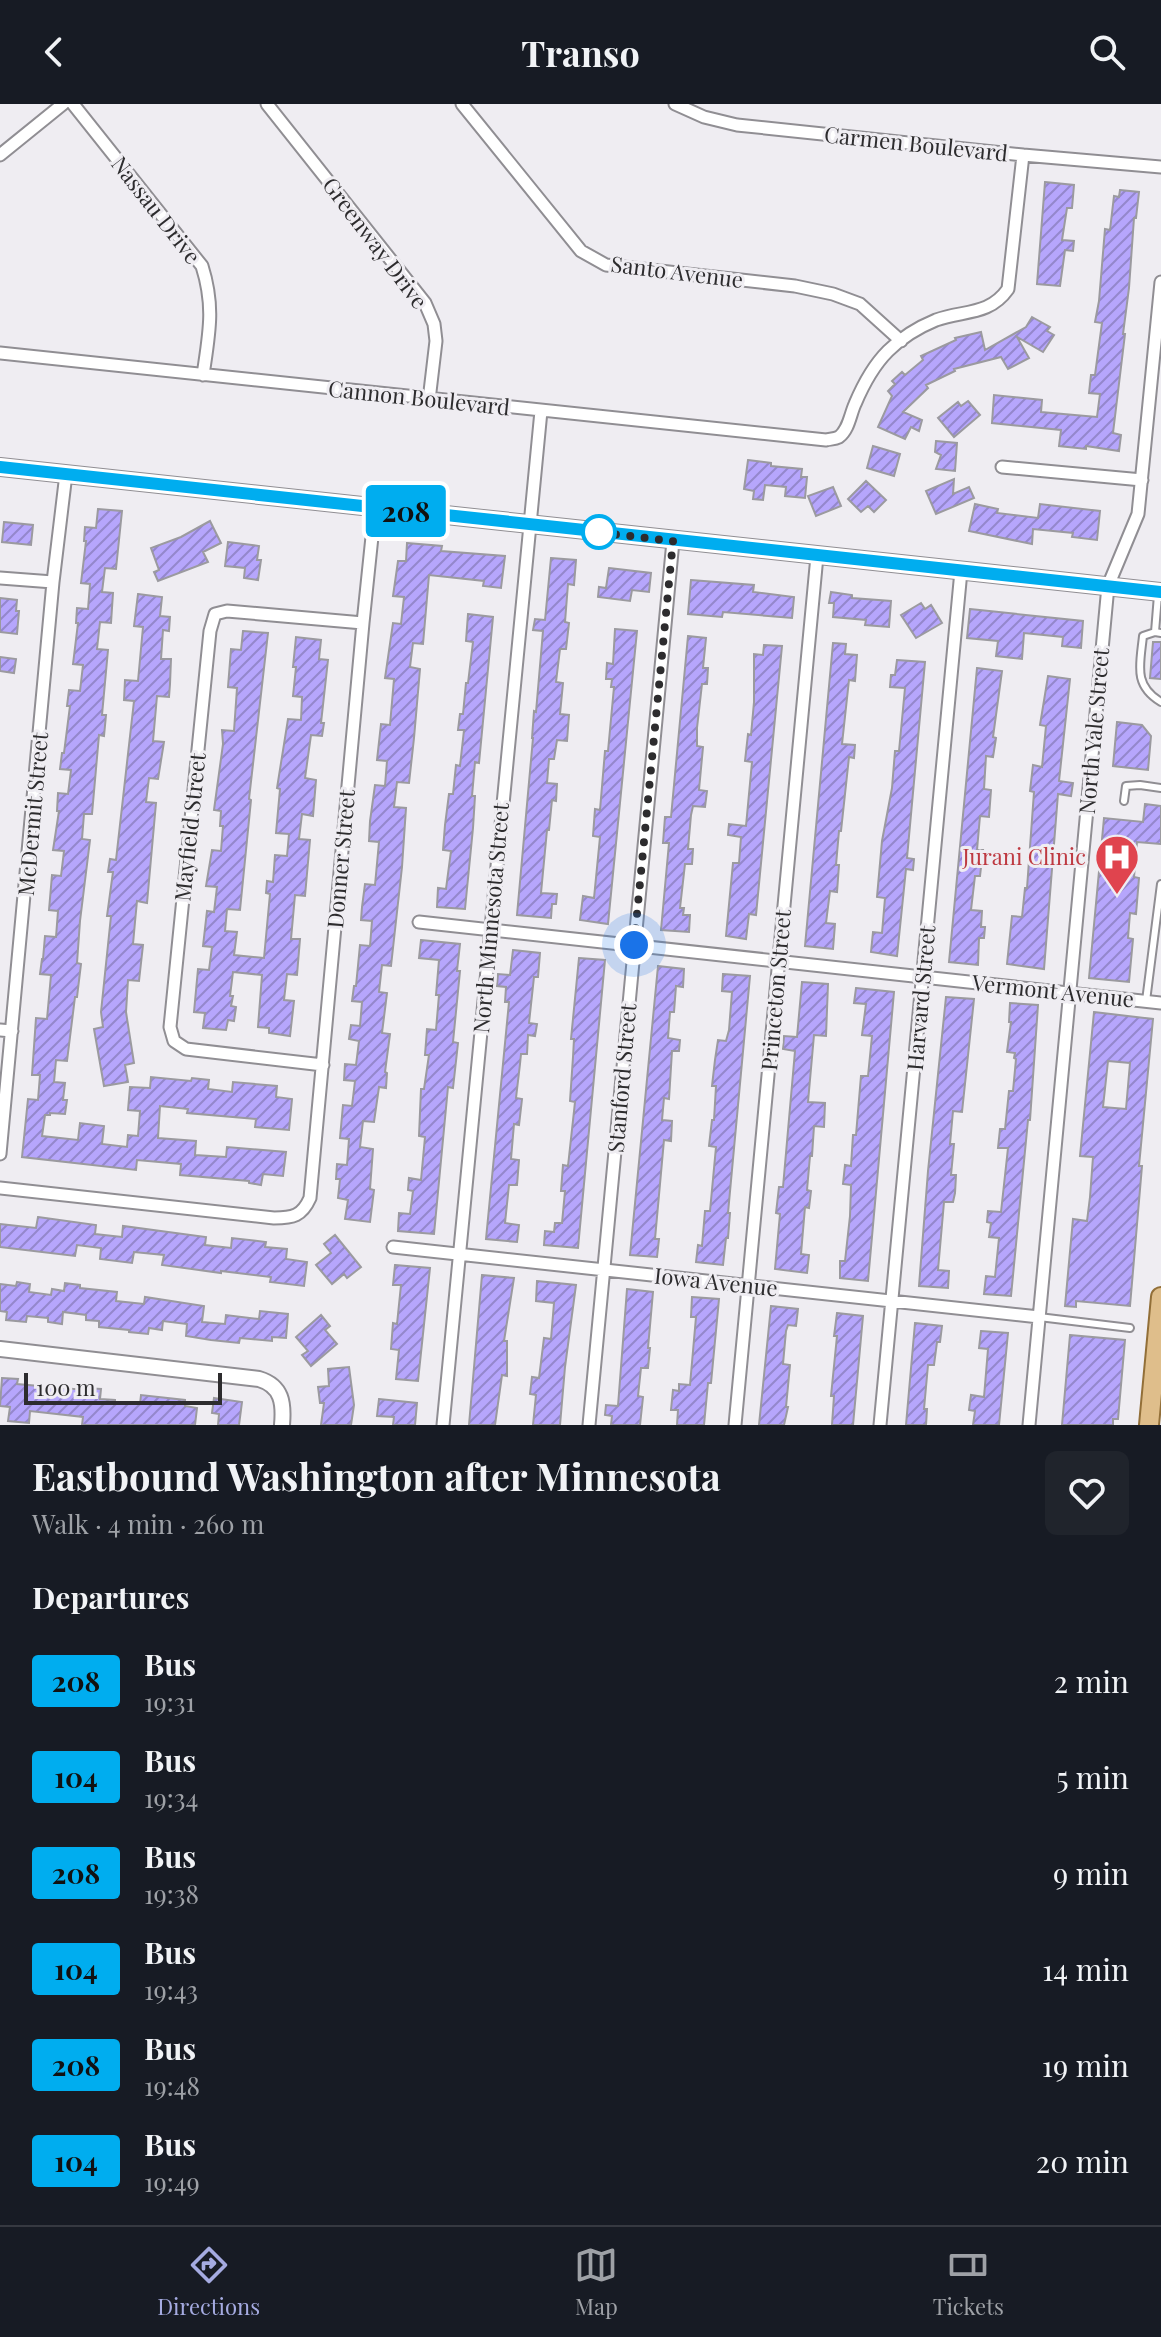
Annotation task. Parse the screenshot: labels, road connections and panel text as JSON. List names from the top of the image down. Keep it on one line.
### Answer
{"streets":{"street":["Carmen Boulevard","Nassau Drive","Greenway Drive","Santo Avenue","Cannon Boulevard","North Yale Street","McDermit Street","Mayfield Street","Donner Street","North Minnesota Street","Princeton Street","Vermont Avenue","Harvard Street","Stanford Street","Iowa Avenue"]},"crossings":[["Nassau Drive","Cannon Boulevard"],["Greenway Drive","Cannon Boulevard"],["Santo Avenue","Cannon Boulevard"],["Cannon Boulevard","North Minnesota Street"],["North Yale Street","Vermont Avenue"],["North Yale Street","Iowa Avenue"],["Mayfield Street","Donner Street"],["North Minnesota Street","Vermont Avenue"],["North Minnesota Street","Iowa Avenue"],["Princeton Street","Vermont Avenue"],["Princeton Street","Iowa Avenue"],["Vermont Avenue","Harvard Street"],["Vermont Avenue","Stanford Street"],["Harvard Street","Iowa Avenue"],["Stanford Street","Iowa Avenue"]],"places":{"hospital":["Jurani Clinic"]},"lines":["bus line 208"],"scale_bar":"100 m","page":{"header":"Transo","on_map":"208","scale":"100 m","heading":[["Eastbound Washington after Minnesota","Walk · 4 min · 260 m"],"Departures"],"list":[{"mark":"208","name":"Bus","note":"19:31","value":"2 min"},{"mark":"104","name":"Bus","note":"19:34","value":"5 min"},{"mark":"208","name":"Bus","note":"19:38","value":"9 min"},{"mark":"104","name":"Bus","note":"19:43","value":"14 min"},{"mark":"208","name":"Bus","note":"19:48","value":"19 min"},{"mark":"104","name":"Bus","note":"19:49","value":"20 min"}],"tabs":["Directions","Map","Tickets"]}}
